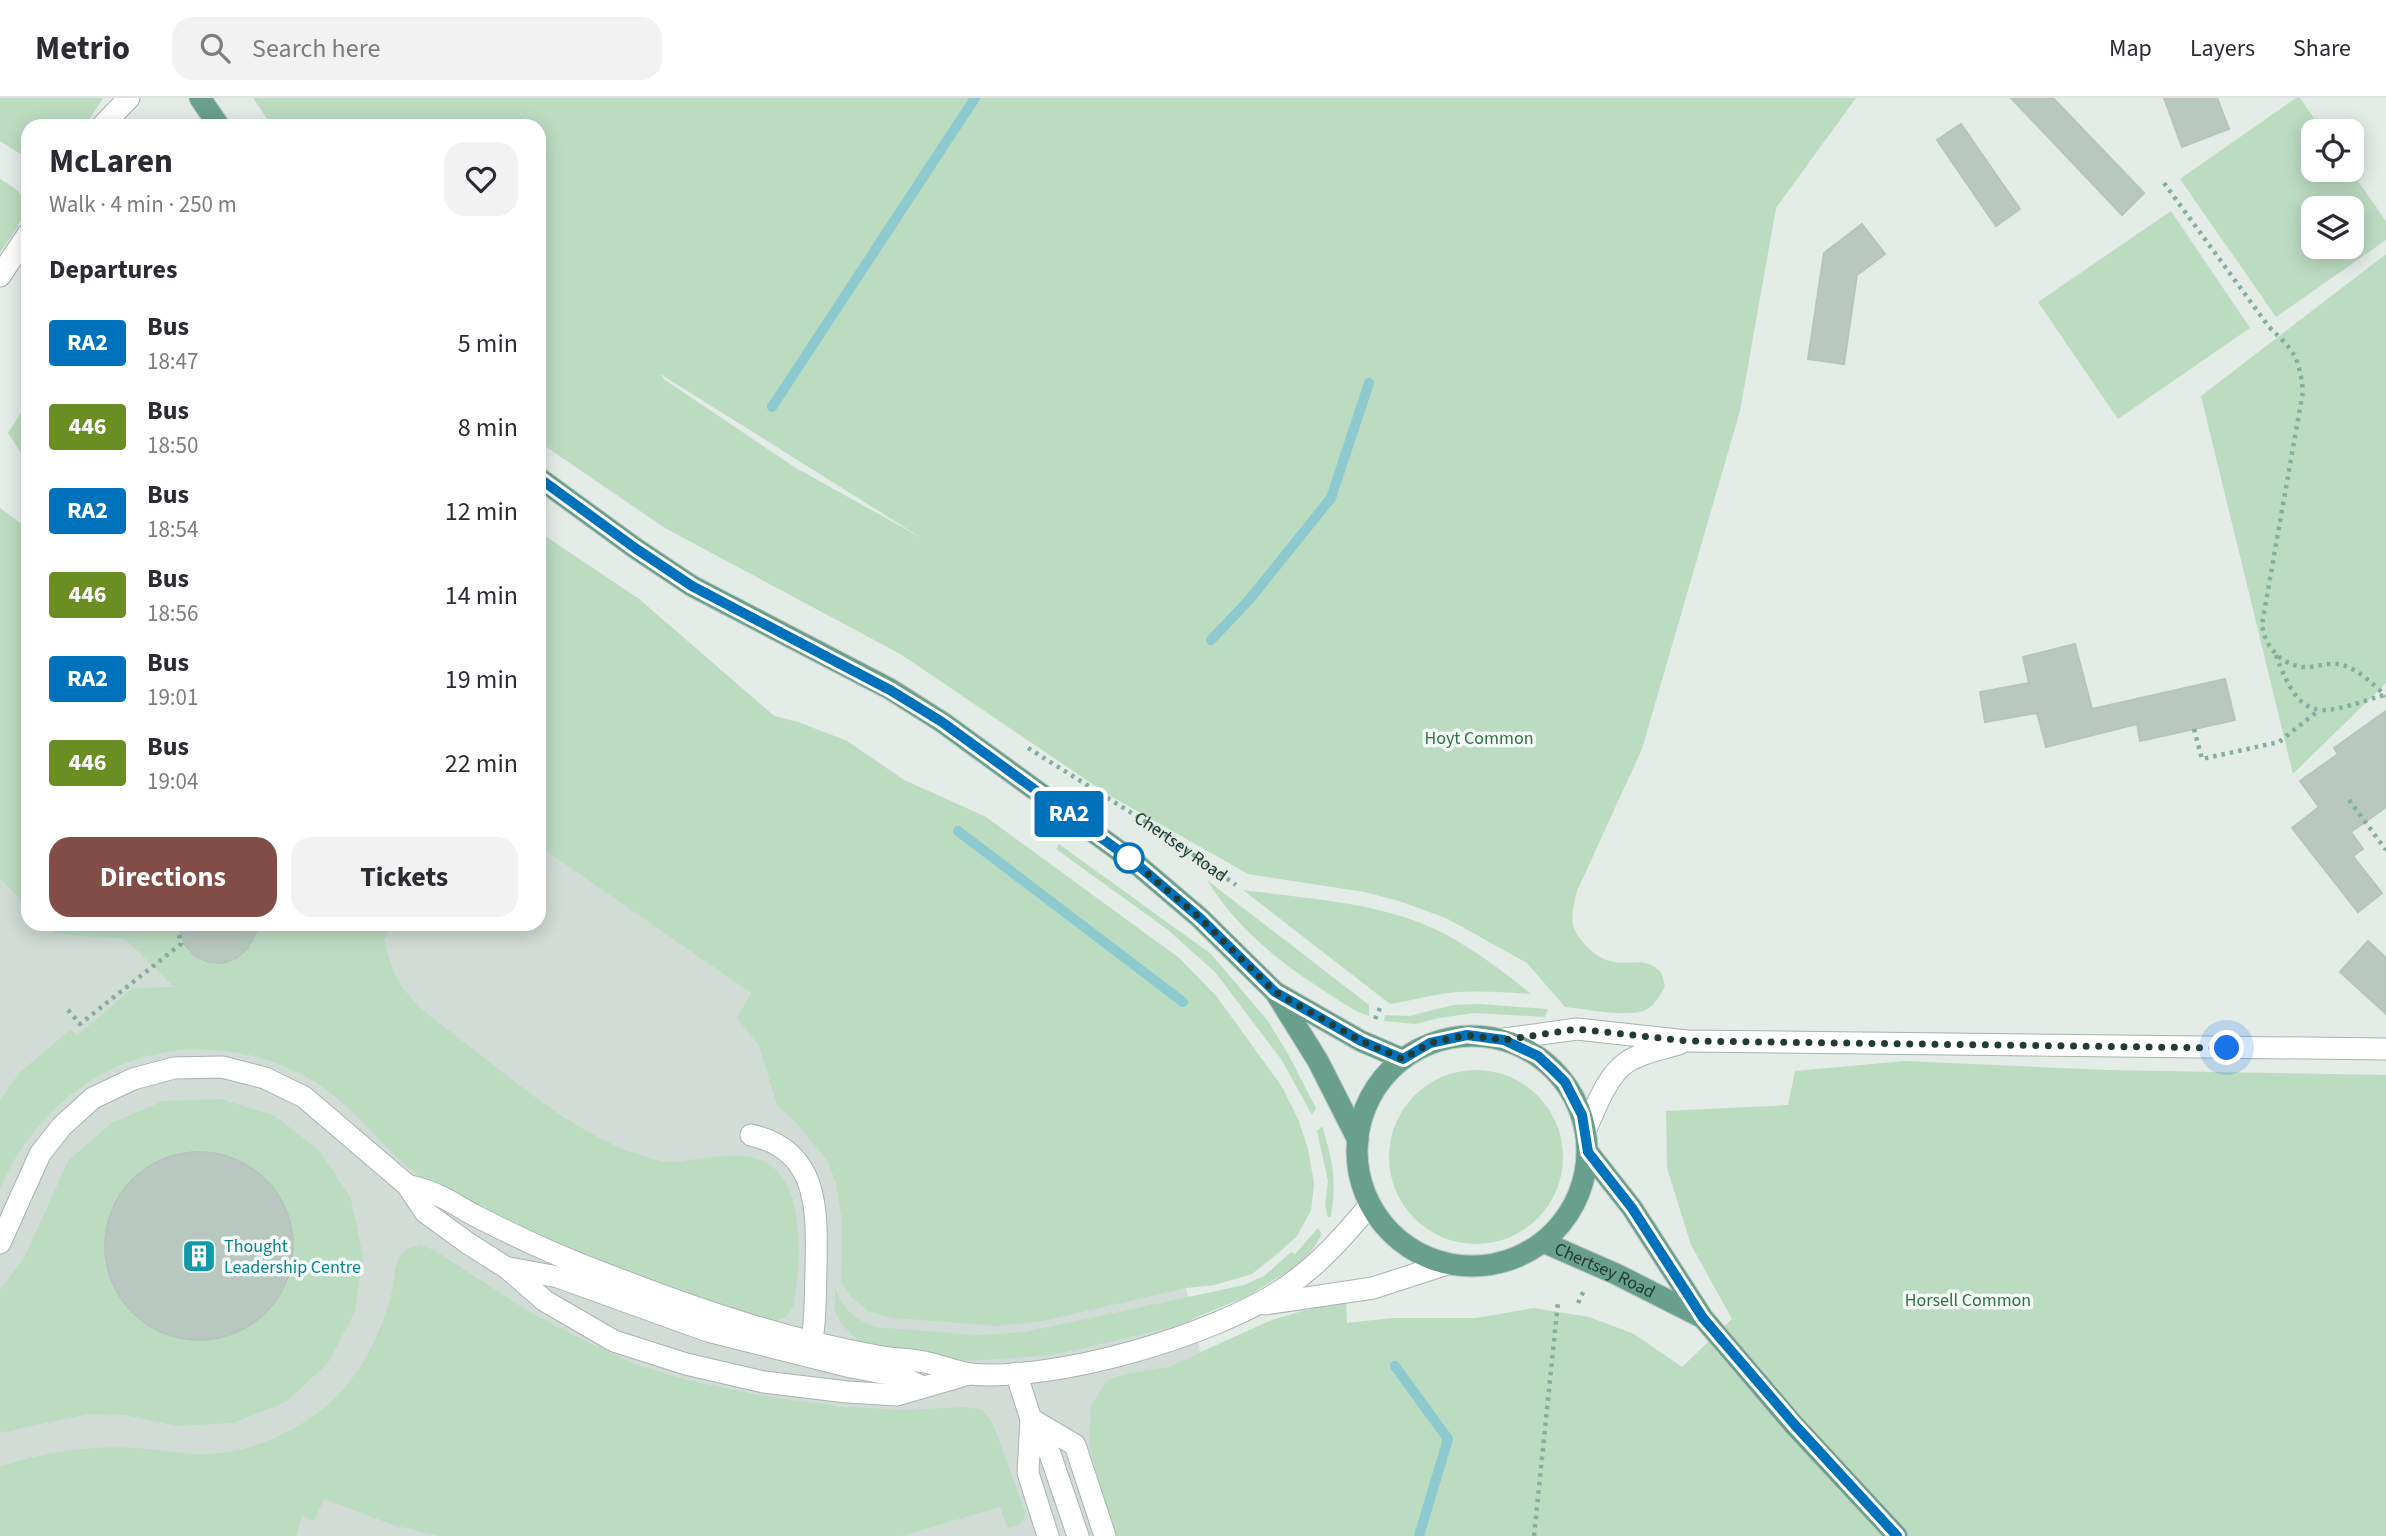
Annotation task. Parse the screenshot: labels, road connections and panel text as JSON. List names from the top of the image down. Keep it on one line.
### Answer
{"streets":{"main road":["Chertsey Road"]},"parks":["Hoyt Common","Horsell Common"],"places":{"building":["Thought Leadership Centre"]},"lines":["bus line RA2"],"page":{"header":"Metrio","search":"Search here","nav":["Map","Layers","Share"],"on_map":"RA2","heading":[["McLaren","Walk · 4 min · 250 m"],"Departures"],"list":[{"mark":"RA2","name":"Bus","note":"18:47","value":"5 min"},{"mark":"446","name":"Bus","note":"18:50","value":"8 min"},{"mark":"RA2","name":"Bus","note":"18:54","value":"12 min"},{"mark":"446","name":"Bus","note":"18:56","value":"14 min"},{"mark":"RA2","name":"Bus","note":"19:01","value":"19 min"},{"mark":"446","name":"Bus","note":"19:04","value":"22 min"}],"buttons":["Directions","Tickets"]}}
